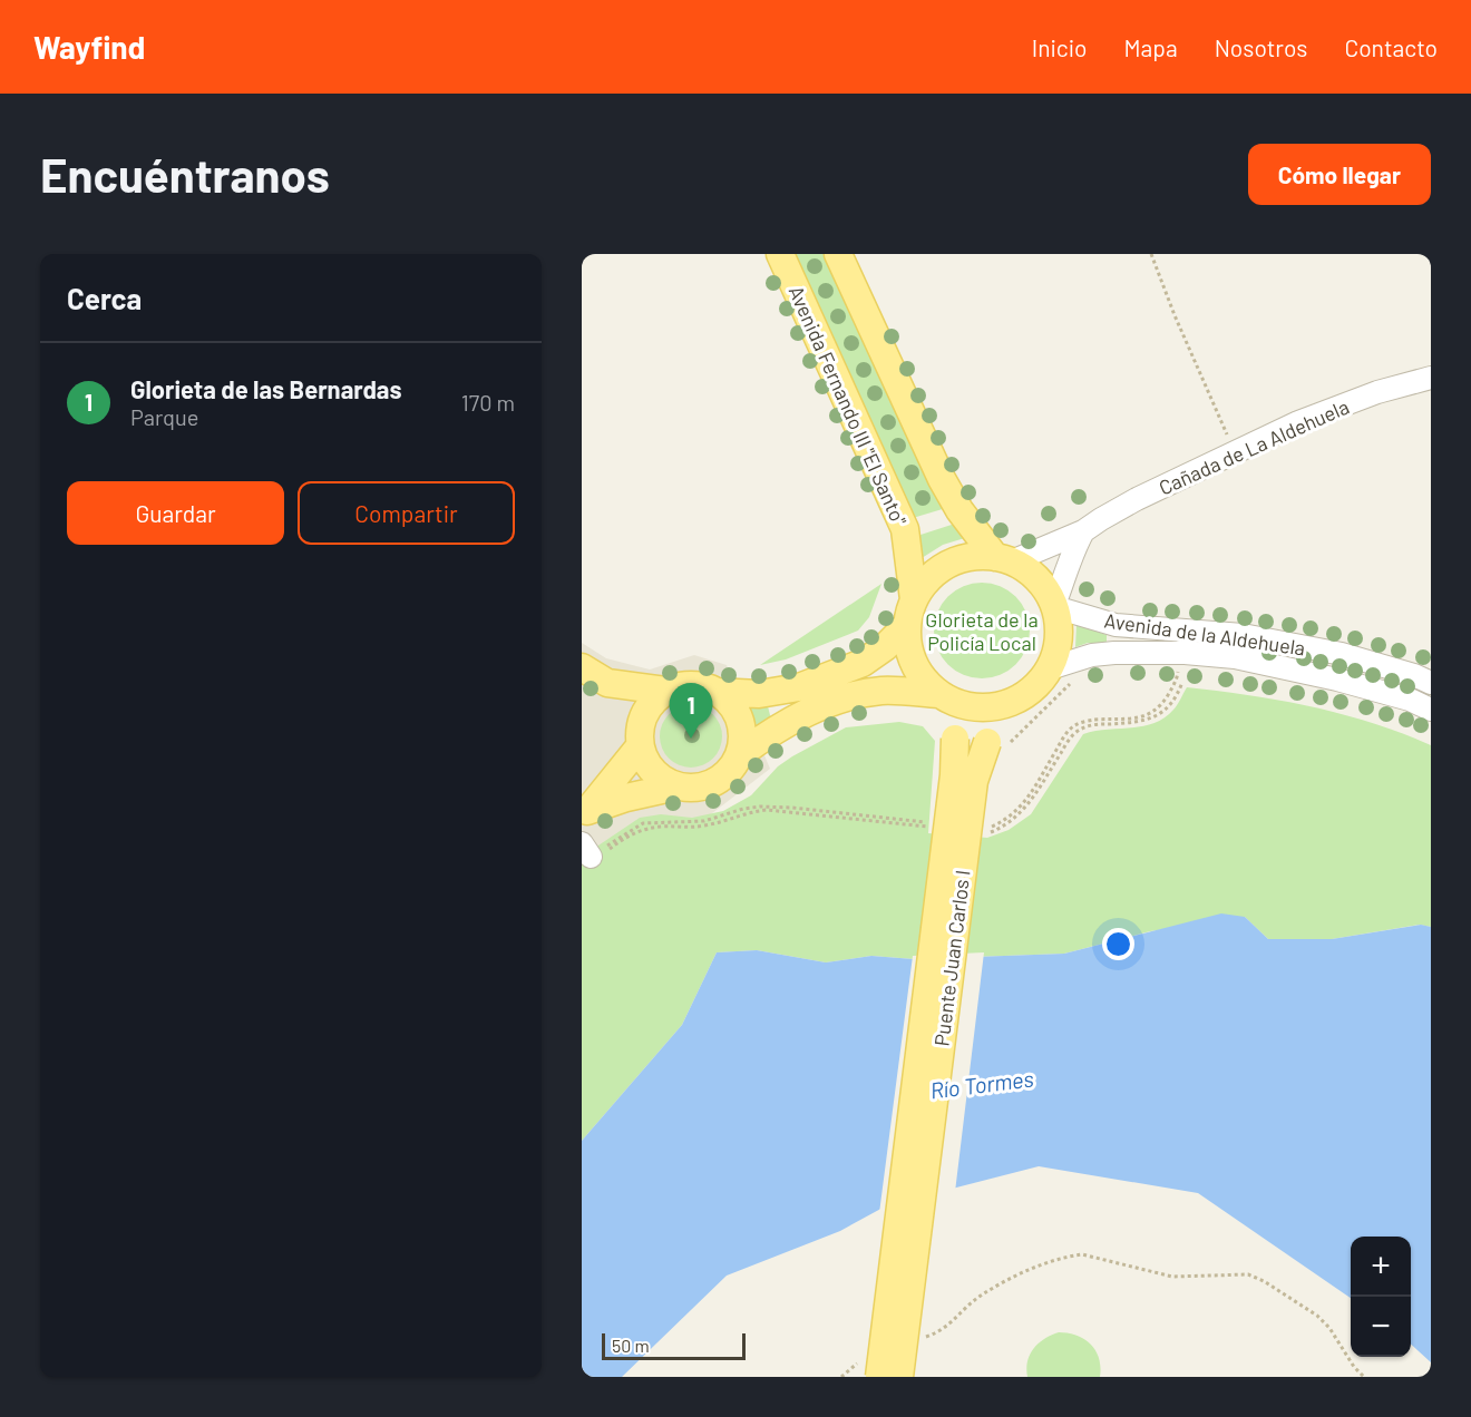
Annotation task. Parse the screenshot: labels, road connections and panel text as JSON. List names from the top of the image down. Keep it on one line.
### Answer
{"streets":{"main road":["Avenida Fernando III \"El Santo\"","Puente Juan Carlos I"],"street":["Cañada de La Aldehuela","Avenida de la Aldehuela"]},"crossings":[["Avenida Fernando III \"El Santo\"","Cañada de La Aldehuela"],["Avenida Fernando III \"El Santo\"","Avenida de la Aldehuela"],["Avenida Fernando III \"El Santo\"","Puente Juan Carlos I"],["Cañada de La Aldehuela","Avenida de la Aldehuela"],["Cañada de La Aldehuela","Puente Juan Carlos I"],["Avenida de la Aldehuela","Puente Juan Carlos I"]],"water":["Río Tormes"],"parks":["Glorieta de la Policía Local"],"scale_bar":"50 m","page":{"header":"Wayfind","nav":["Inicio","Mapa","Nosotros","Contacto"],"buttons":["Cómo llegar",["Guardar","Compartir"]],"title":"Encuéntranos","heading":"Cerca","list":[{"mark":"1","name":"Glorieta de las Bernardas","note":"Parque","value":"170 m"}],"pins":"1","map_buttons":["+","−"],"scale":"50 m"}}
